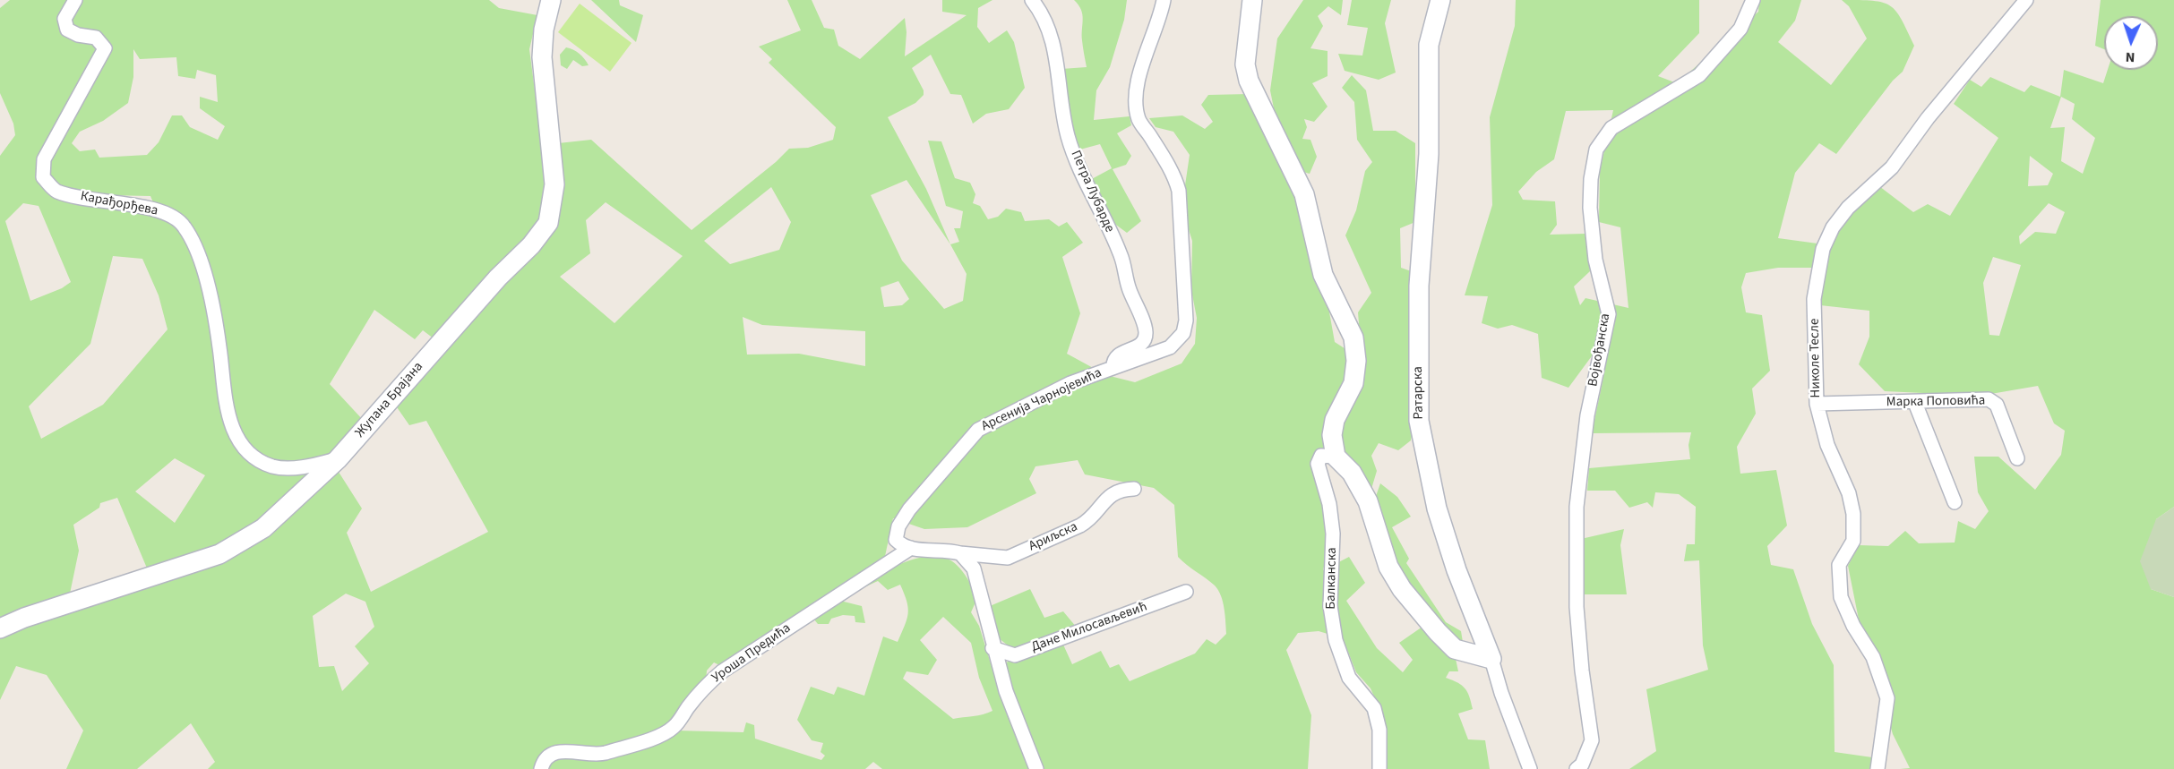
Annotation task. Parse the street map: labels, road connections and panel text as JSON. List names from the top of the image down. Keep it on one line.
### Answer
{"streets":{"street":["Петра Лубарде","Карађорђева","Војвођанска","Николе Тесле","Ратарска","Жупана Брајана","Арсенија Чарнојевића","Марка Поповића","Ариљска","Балканска","Дане Милосављевић","Уроша Предића"]},"crossings":[["Петра Лубарде","Арсенија Чарнојевића"],["Карађорђева","Жупана Брајана"],["Николе Тесле","Марка Поповића"],["Арсенија Чарнојевића","Уроша Предића"]],"north":"bottom"}
